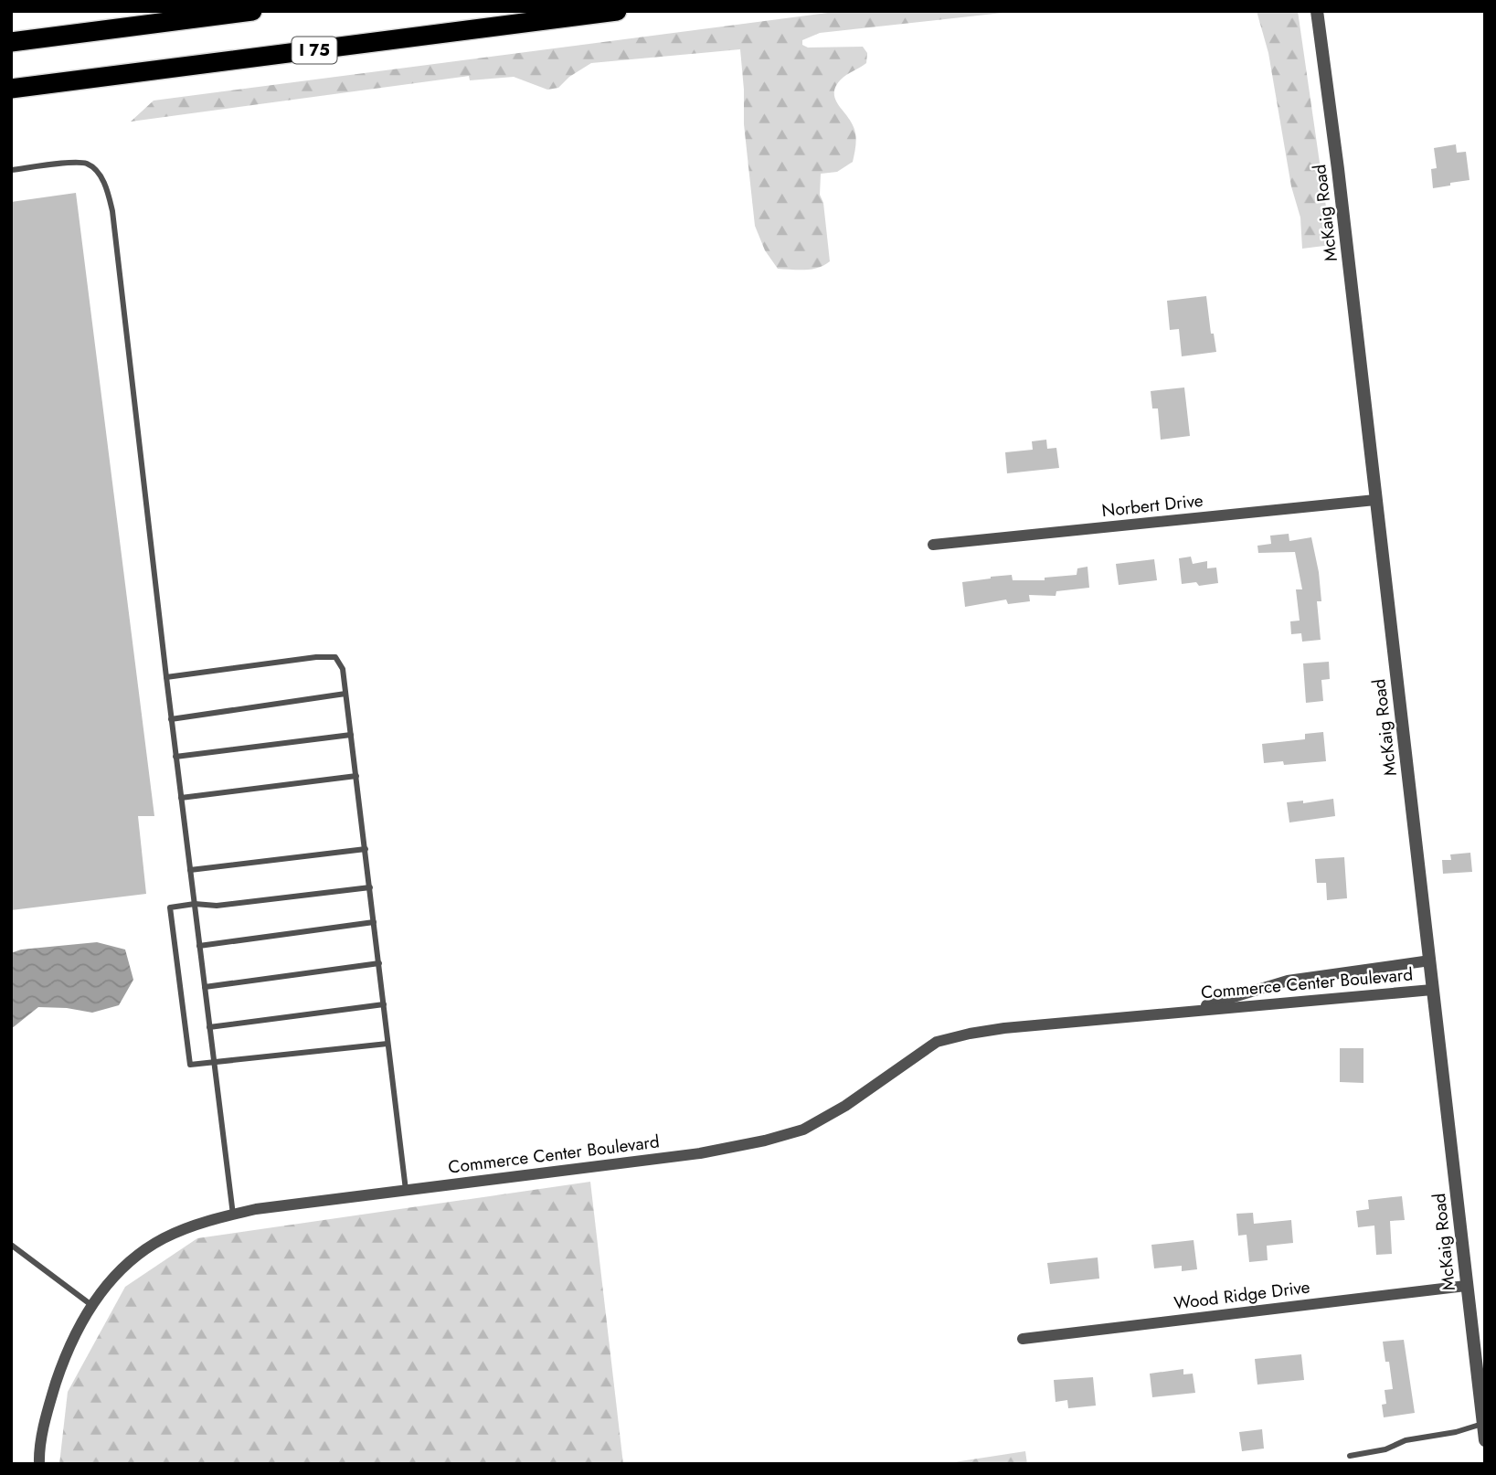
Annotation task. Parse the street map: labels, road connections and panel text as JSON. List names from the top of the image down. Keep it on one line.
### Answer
{"streets":{"highway":["I 75"],"street":["McKaig Road","Norbert Drive","Commerce Center Boulevard","Wood Ridge Drive"]},"crossings":[["McKaig Road","Norbert Drive"],["McKaig Road","Commerce Center Boulevard"],["McKaig Road","Wood Ridge Drive"]]}
